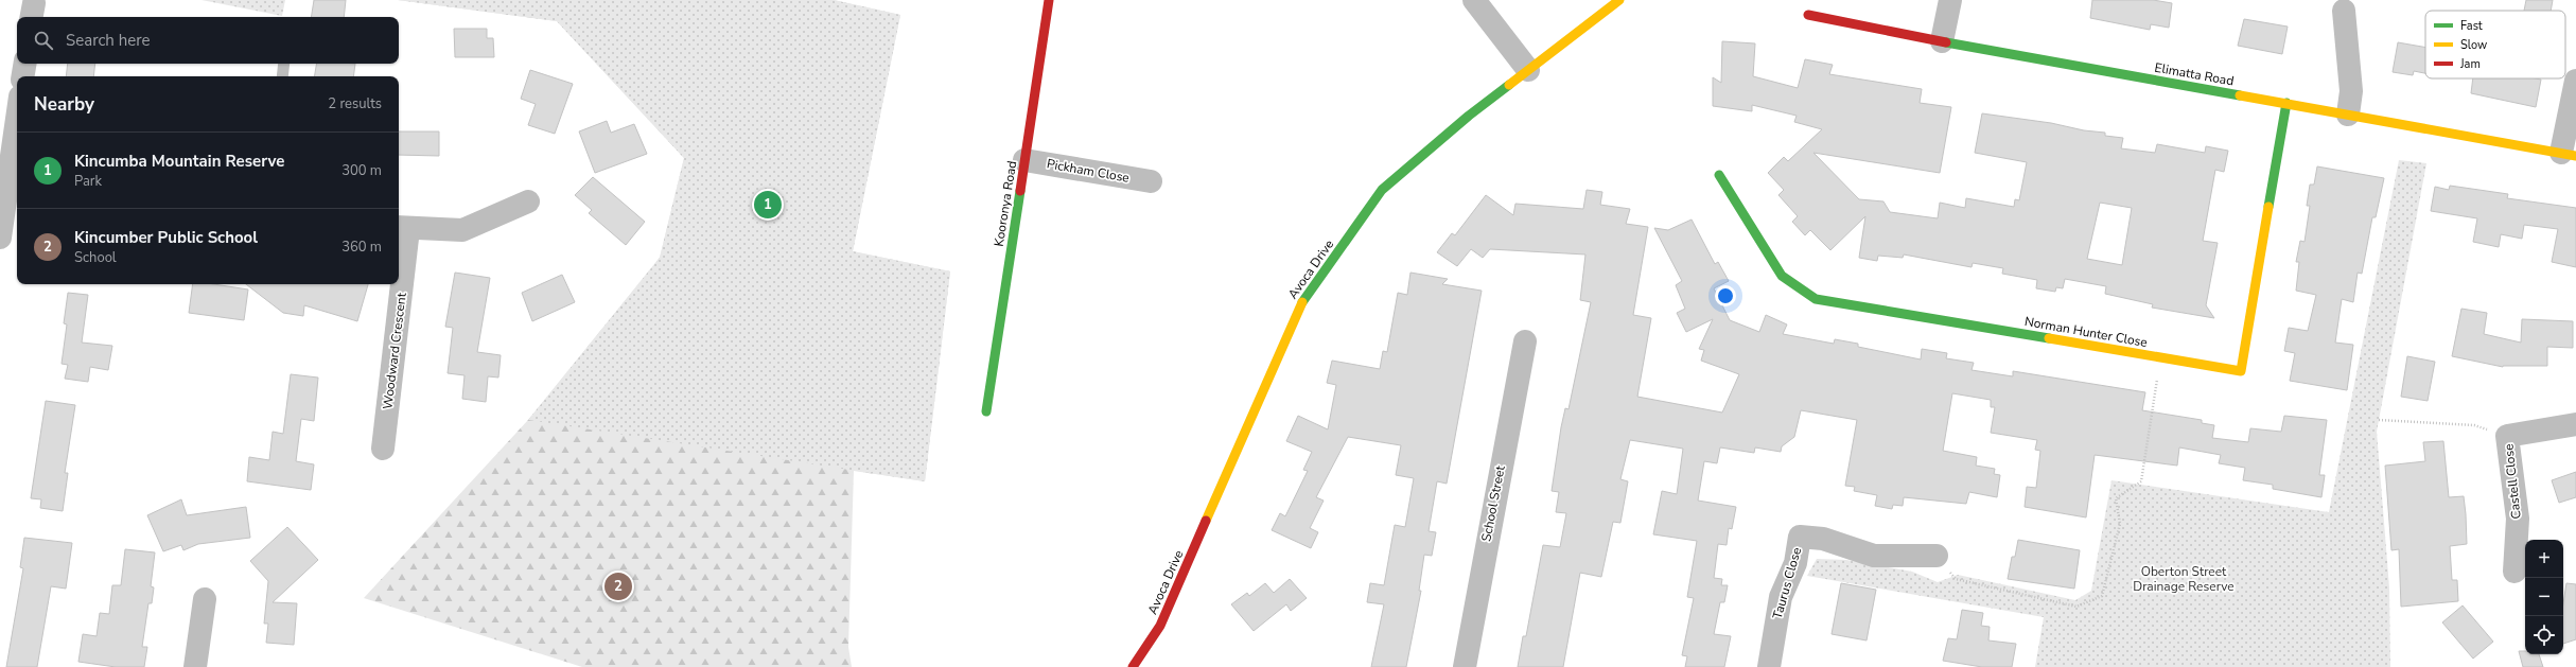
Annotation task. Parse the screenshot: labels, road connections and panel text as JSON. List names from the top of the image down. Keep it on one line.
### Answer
{"streets":{"street":["Elimatta Road","Pickham Close","Kooronya Road","Avoca Drive","Norman Hunter Close","Woodward Crescent","Castell Close","School Street","Taurus Close"]},"crossings":[["Elimatta Road","Norman Hunter Close"],["Pickham Close","Kooronya Road"]],"parks":["Oberton Street Drainage Reserve"],"legend":["Fast","Slow","Jam"],"page":{"search":"Search here","heading":["Nearby","2 results"],"list":[{"mark":"1","name":"Kincumba Mountain Reserve","note":"Park","value":"300 m"},{"mark":"2","name":"Kincumber Public School","note":"School","value":"360 m"}],"pins":["1","2"],"map_buttons":["+","−"]}}
